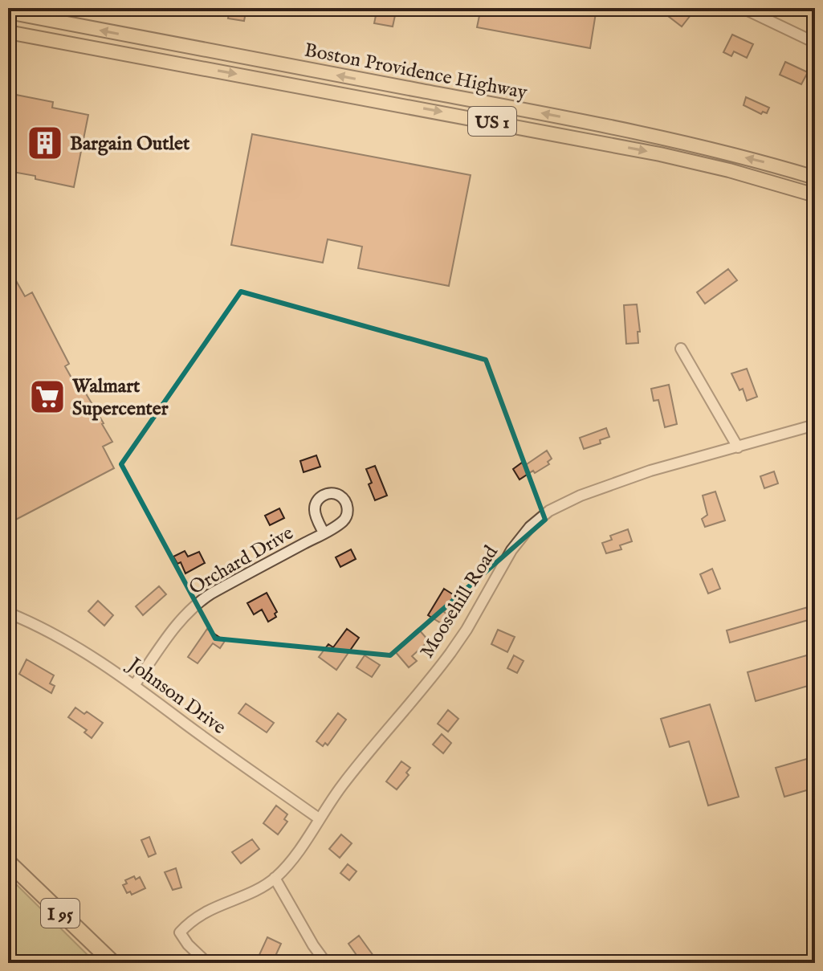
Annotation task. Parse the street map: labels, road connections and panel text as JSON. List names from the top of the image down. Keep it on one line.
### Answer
{"streets":{"highway":["I 95"],"main road":["Boston Providence Highway","US 1"],"street":["Orchard Drive","Moosehill Road","Johnson Drive"]},"crossings":[["Orchard Drive","Johnson Drive"],["Moosehill Road","Johnson Drive"]],"places":{"building":["Bargain Outlet"],"supermarket":["Walmart Supercenter"]}}
